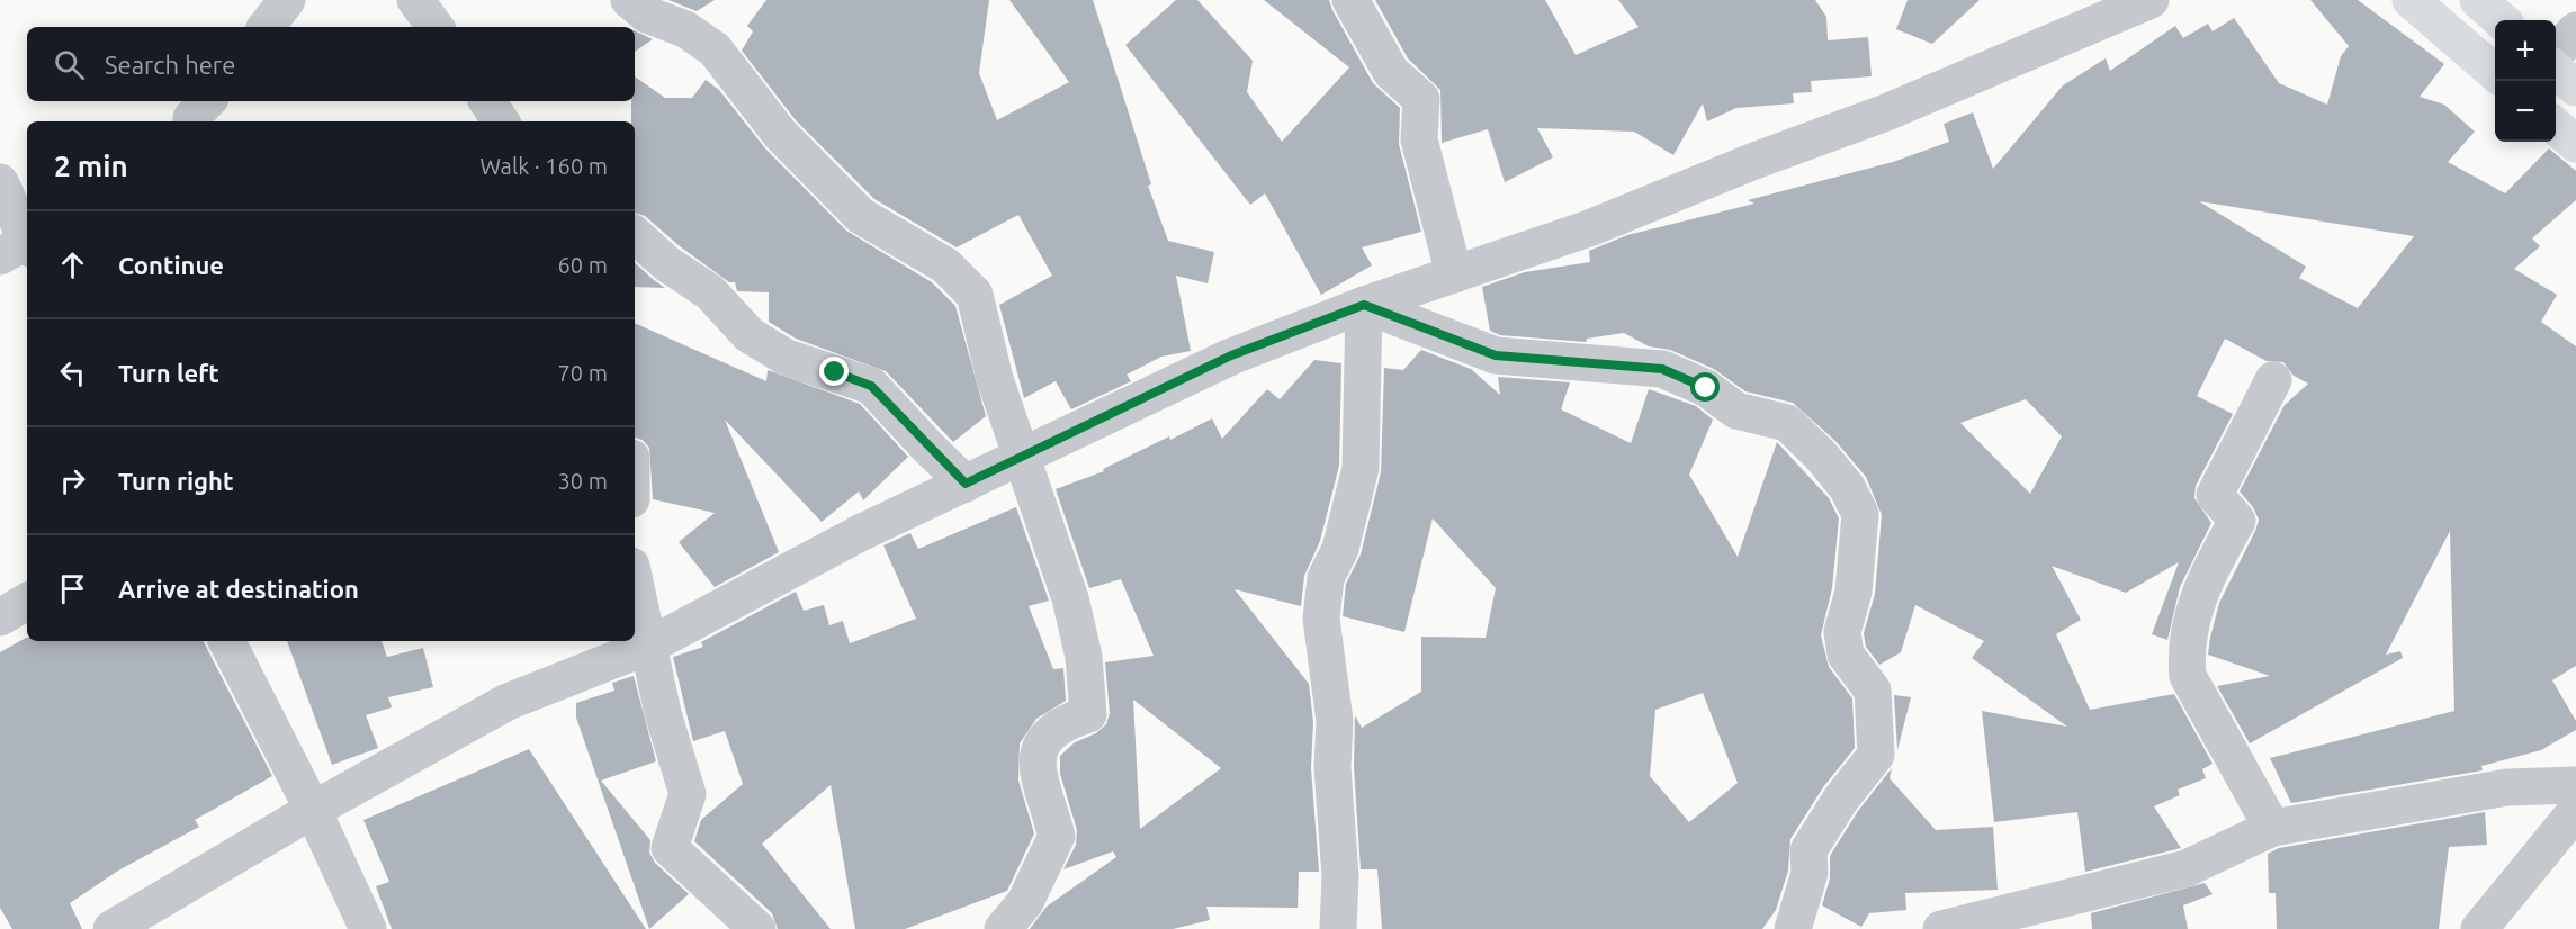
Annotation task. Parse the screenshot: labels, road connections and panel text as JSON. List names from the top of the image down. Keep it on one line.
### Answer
{"page":{"map_buttons":["+","−"],"search":"Search here","heading":["2 min","Walk · 160 m"],"list":[["Continue","60 m"],["Turn left","70 m"],["Turn right","30 m"],"Arrive at destination"]}}
